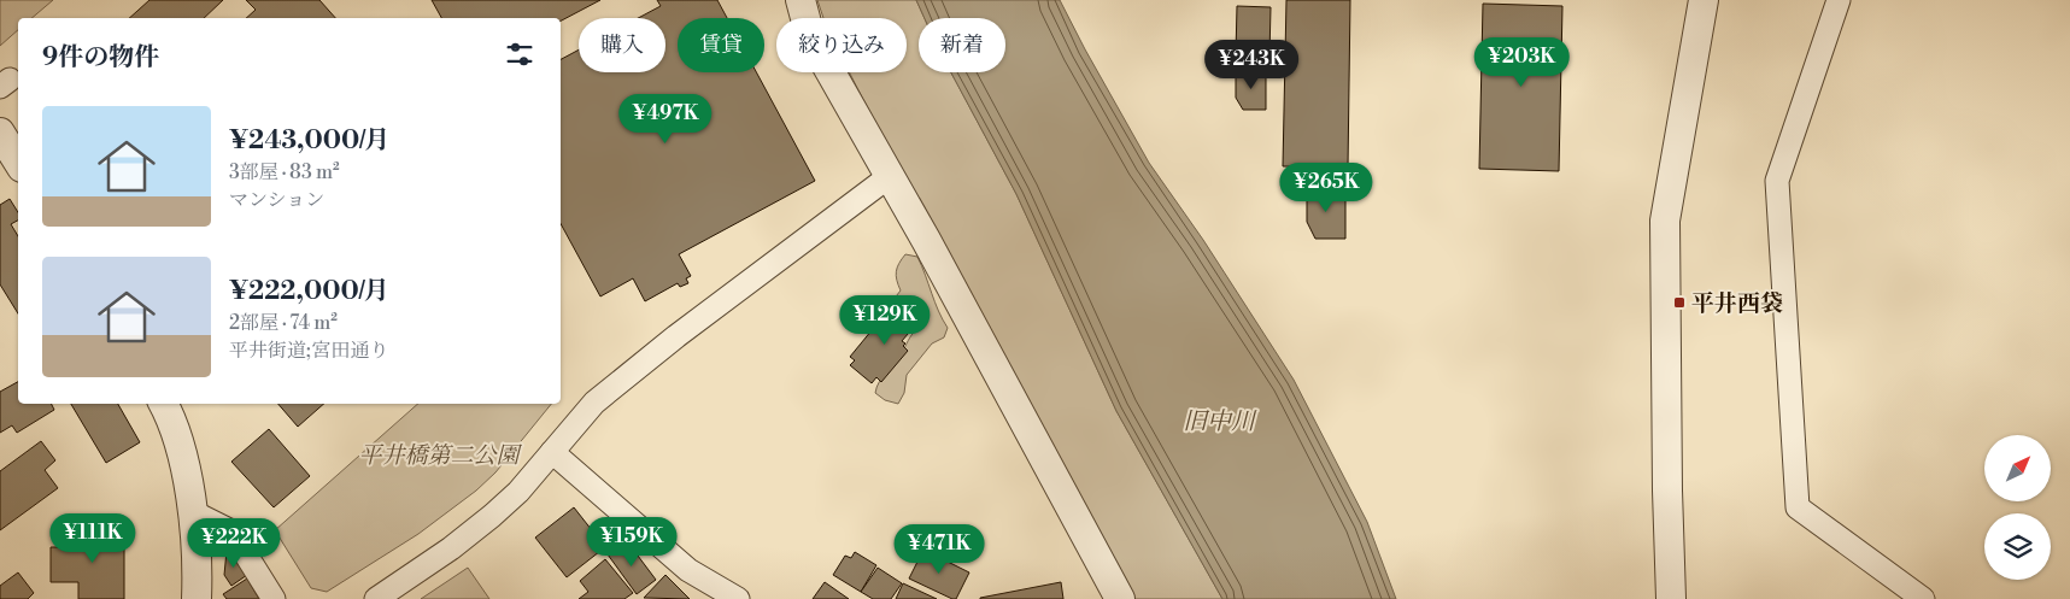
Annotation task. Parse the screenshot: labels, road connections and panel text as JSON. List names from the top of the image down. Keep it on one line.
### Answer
{"water":["旧中川"],"parks":["平井橋第二公園"],"places":{"transit":["平井西袋"]},"north":"top right","page":{"chip":["購入","賃貸","絞り込み","新着"],"heading":"9件の物件","price":["¥203K","¥243K","¥497K","¥265K","¥129K","¥111K","¥159K","¥222K","¥471K"],"list":[{"name":"¥243,000/月","note":"3部屋 · 83 m² · マンション"},{"name":"¥222,000/月","note":"2部屋 · 74 m² · 平井街道;宮田通り"}]}}
